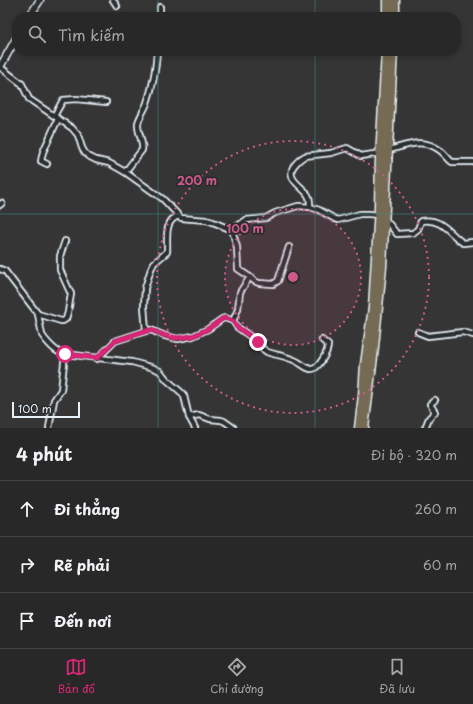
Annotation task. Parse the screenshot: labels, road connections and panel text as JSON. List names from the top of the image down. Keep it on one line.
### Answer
{"scale_bar":"100 m","page":{"search":"Tìm kiếm","scale":"100 m","heading":["4 phút","Đi bộ · 320 m"],"list":[["Đi thẳng","260 m"],["Rẽ phải","60 m"],"Đến nơi"],"nav":["Bản đồ","Chỉ đường","Đã lưu"]},"rings":["200 m","100 m"]}
